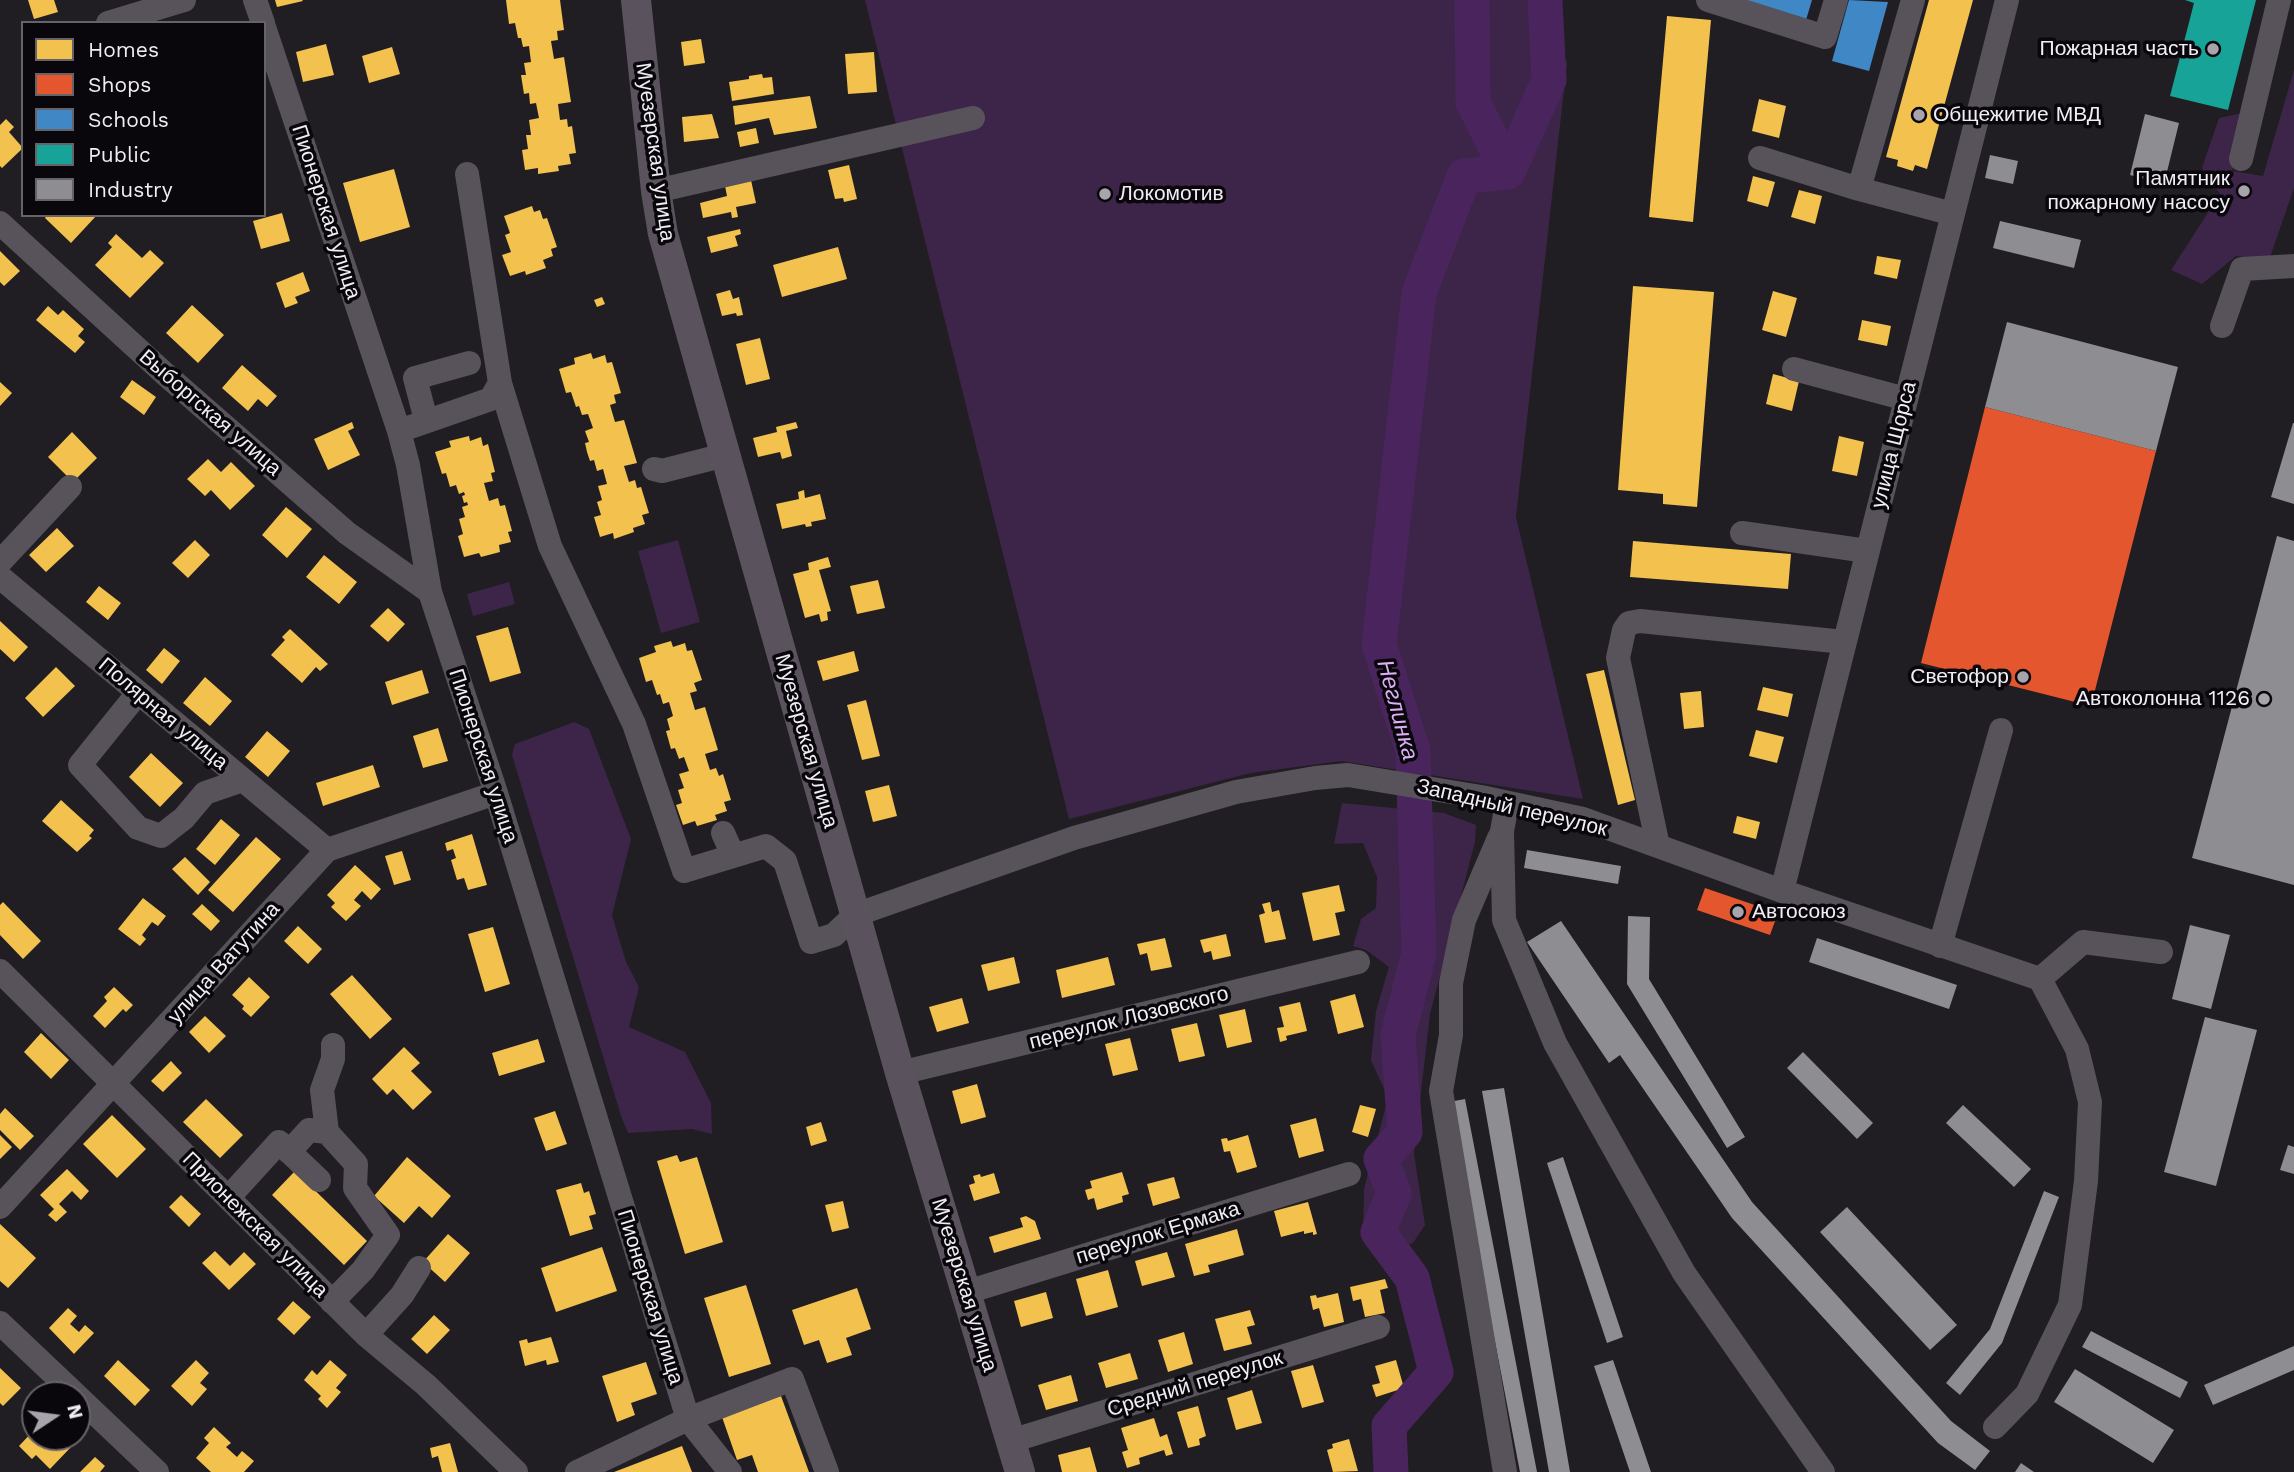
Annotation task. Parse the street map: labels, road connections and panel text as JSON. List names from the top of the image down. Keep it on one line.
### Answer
{"streets":{"main road":["Муезерская улица"],"street":["Пионерская улица","Выборгская улица","улица Щорса","Полярная улица","Западный переулок","улица Ватутина","переулок Лозовского","Прионежская улица","переулок Ермака","Средний переулок"]},"crossings":[["Муезерская улица","Западный переулок"],["Муезерская улица","переулок Лозовского"],["Муезерская улица","переулок Ермака"],["Муезерская улица","Средний переулок"],["Пионерская улица","Выборгская улица"],["Пионерская улица","улица Ватутина"],["улица Щорса","Западный переулок"],["Полярная улица","улица Ватутина"],["улица Ватутина","Прионежская улица"]],"water":["Неглинка"],"places":["Пожарная часть","Общежитие МВД","Памятник пожарному насосу","Локомотив","Светофор","Автоколонна 1126","Автосоюз"],"legend":["Homes","Shops","Schools","Public","Industry"],"north":"right"}
